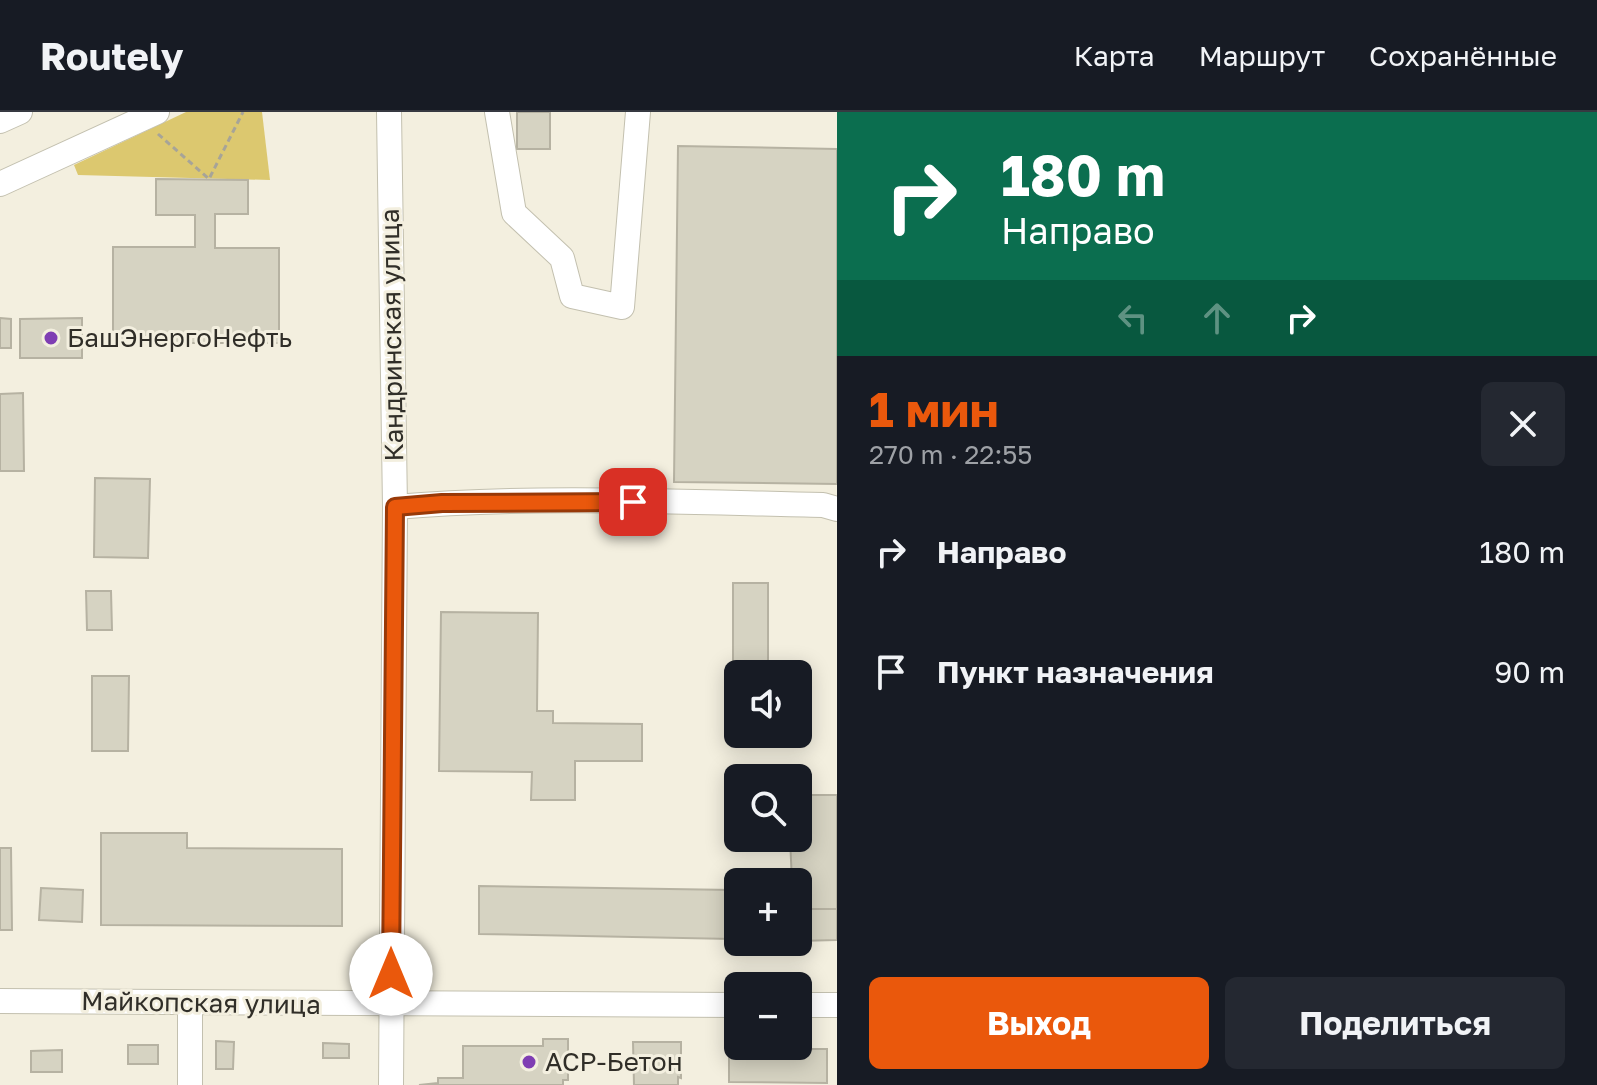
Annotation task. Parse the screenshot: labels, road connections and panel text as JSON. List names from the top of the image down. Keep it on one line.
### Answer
{"streets":{"street":["Кандринская улица","Майкопская улица"]},"crossings":[["Кандринская улица","Майкопская улица"]],"places":["БашЭнергоНефть","АСР-Бетон"],"page":{"header":"Routely","nav":["Карта","Маршрут","Сохранённые"],"turn":["180 m","Направо"],"heading":["1 мин","270 m · 22:55"],"list":[{"name":"Направо","value":"180 m"},{"name":"Пункт назначения","value":"90 m"}],"map_buttons":["+","−"],"buttons":["Выход","Поделиться"]}}
